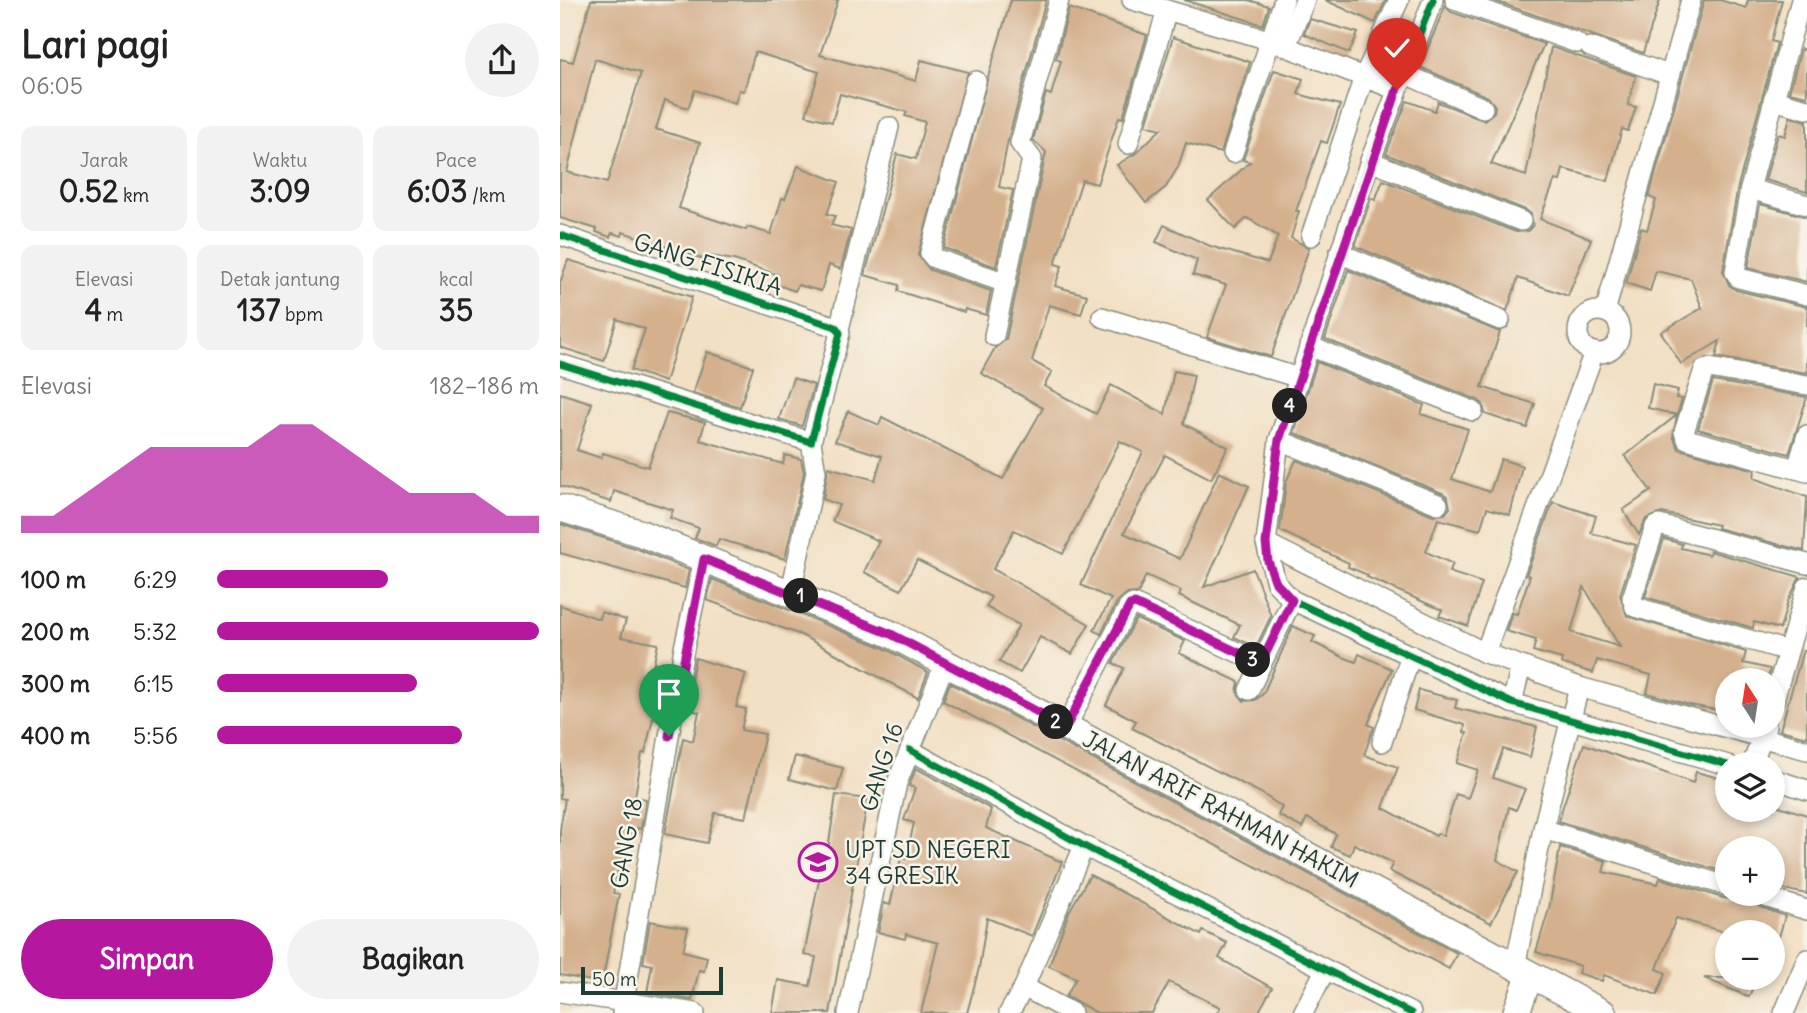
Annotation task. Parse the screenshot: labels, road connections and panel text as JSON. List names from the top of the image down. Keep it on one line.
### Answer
{"streets":{"main road":["JALAN ARIF RAHMAN HAKIM"],"street":["GANG FISIKIA","GANG 16","GANG 18"]},"crossings":[["GANG 16","JALAN ARIF RAHMAN HAKIM"],["JALAN ARIF RAHMAN HAKIM","GANG 18"]],"places":{"school or university":["UPT SD NEGERI 34 GRESIK"]},"scale_bar":"50 m","north":"top","page":{"heading":["Lari pagi","06:05"],"stats":[["Jarak","0.52 km"],["Waktu","3:09"],["Pace","6:03 /km"],["Elevasi","4 m"],["Detak jantung","137 bpm"],["kcal","35"]],"chart":["Elevasi","182–186 m"],"pins":["4","1","3","2"],"list":[{"name":"100 m","note":"6:29"},{"name":"200 m","note":"5:32"},{"name":"300 m","note":"6:15"},{"name":"400 m","note":"5:56"}],"map_buttons":["+","−"],"buttons":["Simpan","Bagikan"],"scale":"50 m"}}
